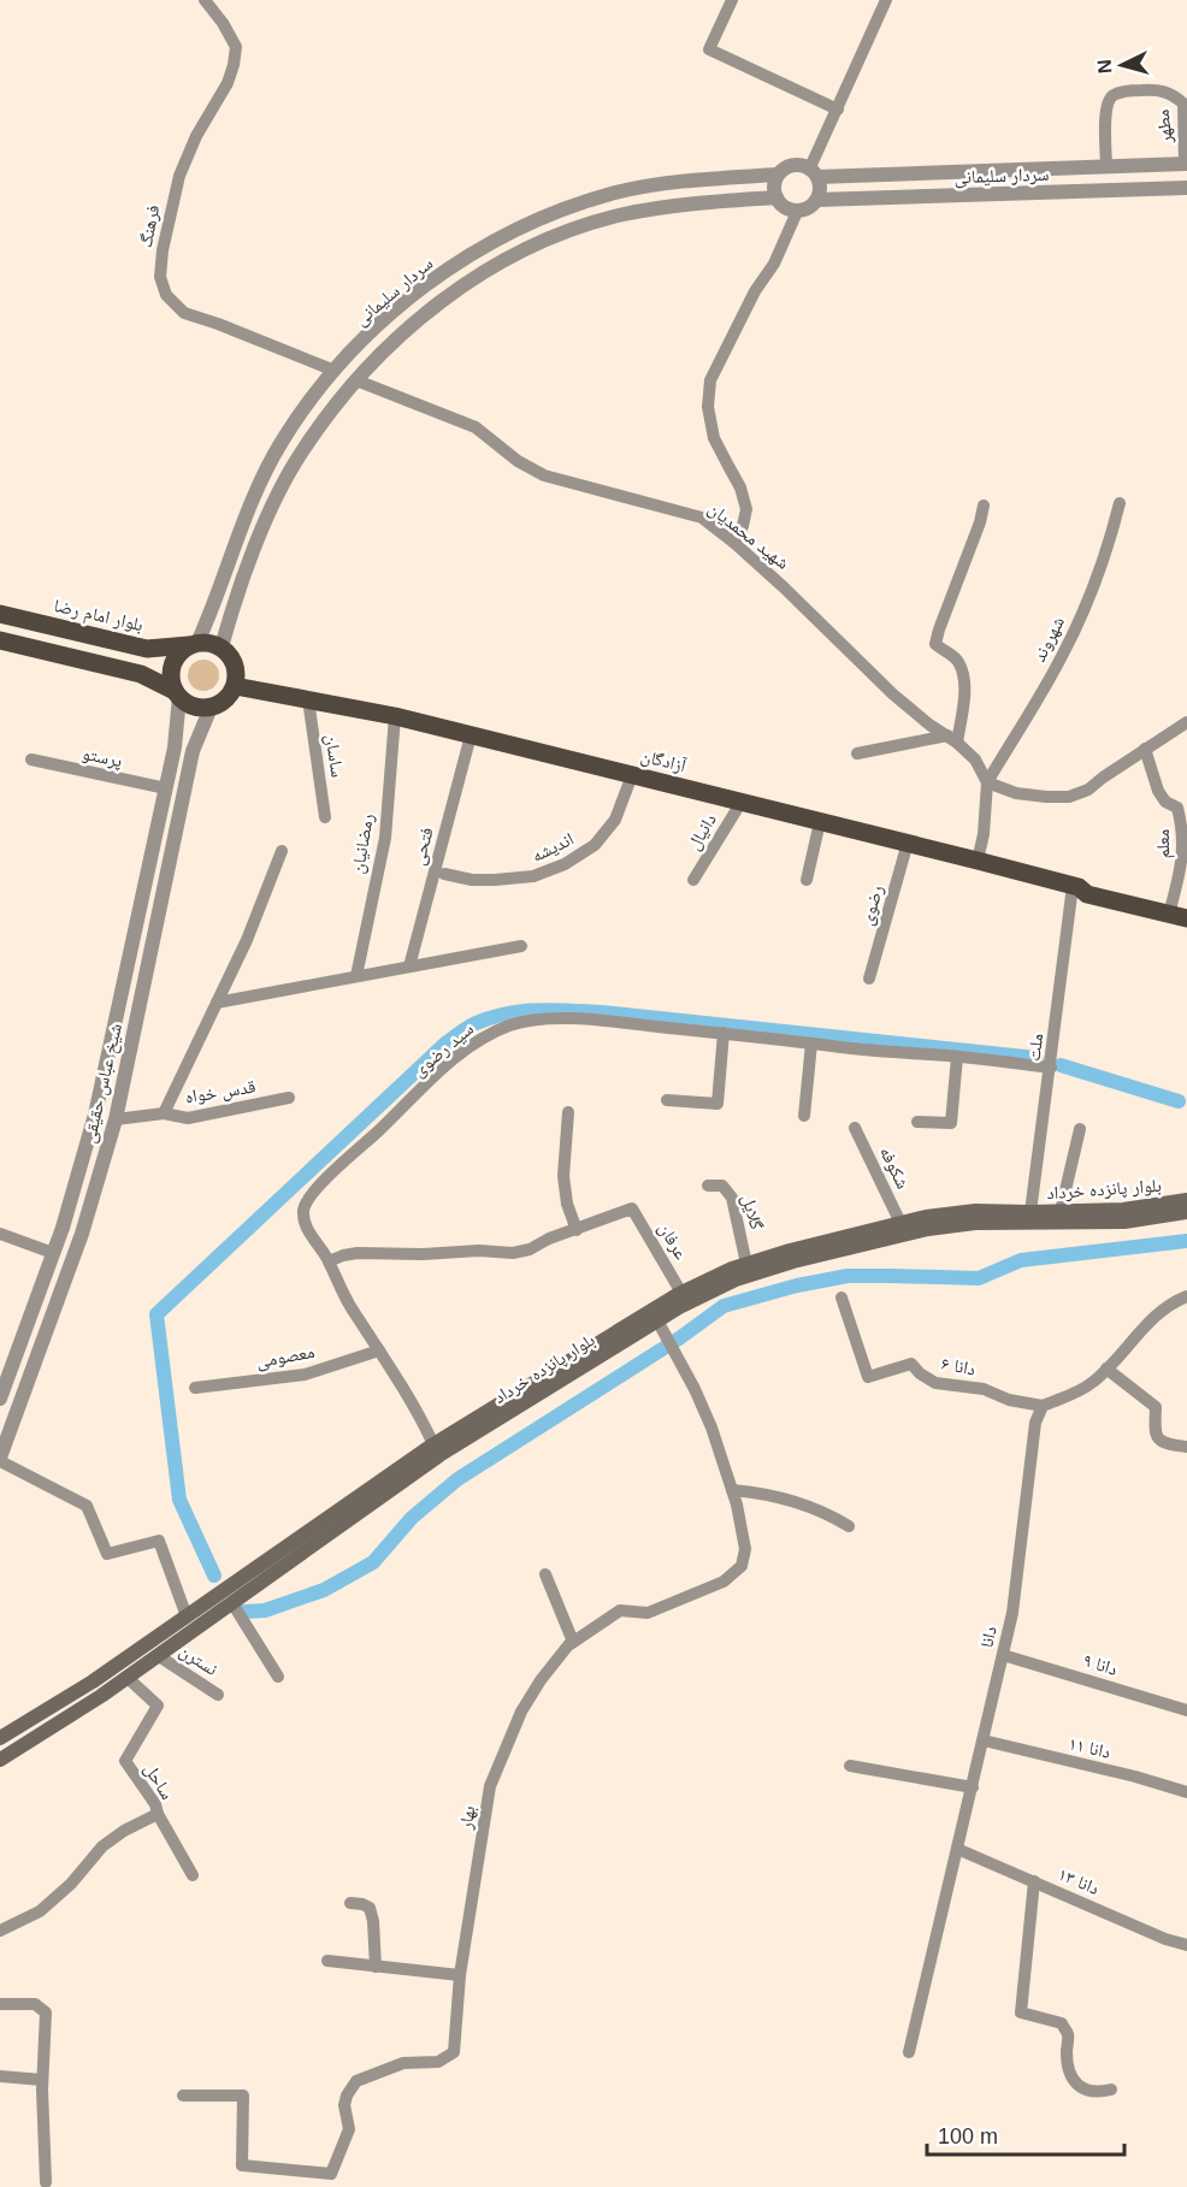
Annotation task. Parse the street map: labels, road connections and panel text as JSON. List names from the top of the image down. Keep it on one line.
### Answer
{"streets":{"main road":["بلوار امام رضا","آزادگان","بلوار پانزده خرداد"],"street":["مطهر","سردار سلیمانی","فرهنگ","شهید محمدیان","شهروند","ساسان","پرستو","دانیال","رمضانیان","معلم","فتحی","اندیشه","رضوی","ملت","سید رضوی","شیخ عباس حقیقی","قدس خواه","شکوفه","گلایل","عرفان","معصومی","دانا ۶","دانا","نسترن","دانا ۹","دانا ۱۱","ساحل","بهار","دانا ۱۳"]},"crossings":[["مطهر","سردار سلیمانی"],["سردار سلیمانی","فرهنگ"],["سردار سلیمانی","شهید محمدیان"],["سردار سلیمانی","بلوار امام رضا"],["سردار سلیمانی","آزادگان"],["سردار سلیمانی","شیخ عباس حقیقی"],["شهید محمدیان","شهروند"],["بلوار امام رضا","آزادگان"],["بلوار امام رضا","شیخ عباس حقیقی"],["ساسان","آزادگان"],["پرستو","شیخ عباس حقیقی"],["آزادگان","دانیال"],["آزادگان","رمضانیان"],["آزادگان","معلم"],["آزادگان","فتحی"],["آزادگان","اندیشه"],["آزادگان","رضوی"],["آزادگان","ملت"],["آزادگان","شیخ عباس حقیقی"],["ملت","سید رضوی"],["ملت","بلوار پانزده خرداد"],["سید رضوی","بلوار پانزده خرداد"],["سید رضوی","معصومی"],["شیخ عباس حقیقی","قدس خواه"],["شکوفه","بلوار پانزده خرداد"],["بلوار پانزده خرداد","گلایل"],["بلوار پانزده خرداد","عرفان"],["بلوار پانزده خرداد","نسترن"],["بلوار پانزده خرداد","ساحل"],["بلوار پانزده خرداد","بهار"],["دانا ۶","دانا"],["دانا","دانا ۹"],["دانا","دانا ۱۱"],["دانا","دانا ۱۳"]],"scale_bar":"100 m","north":"left"}
